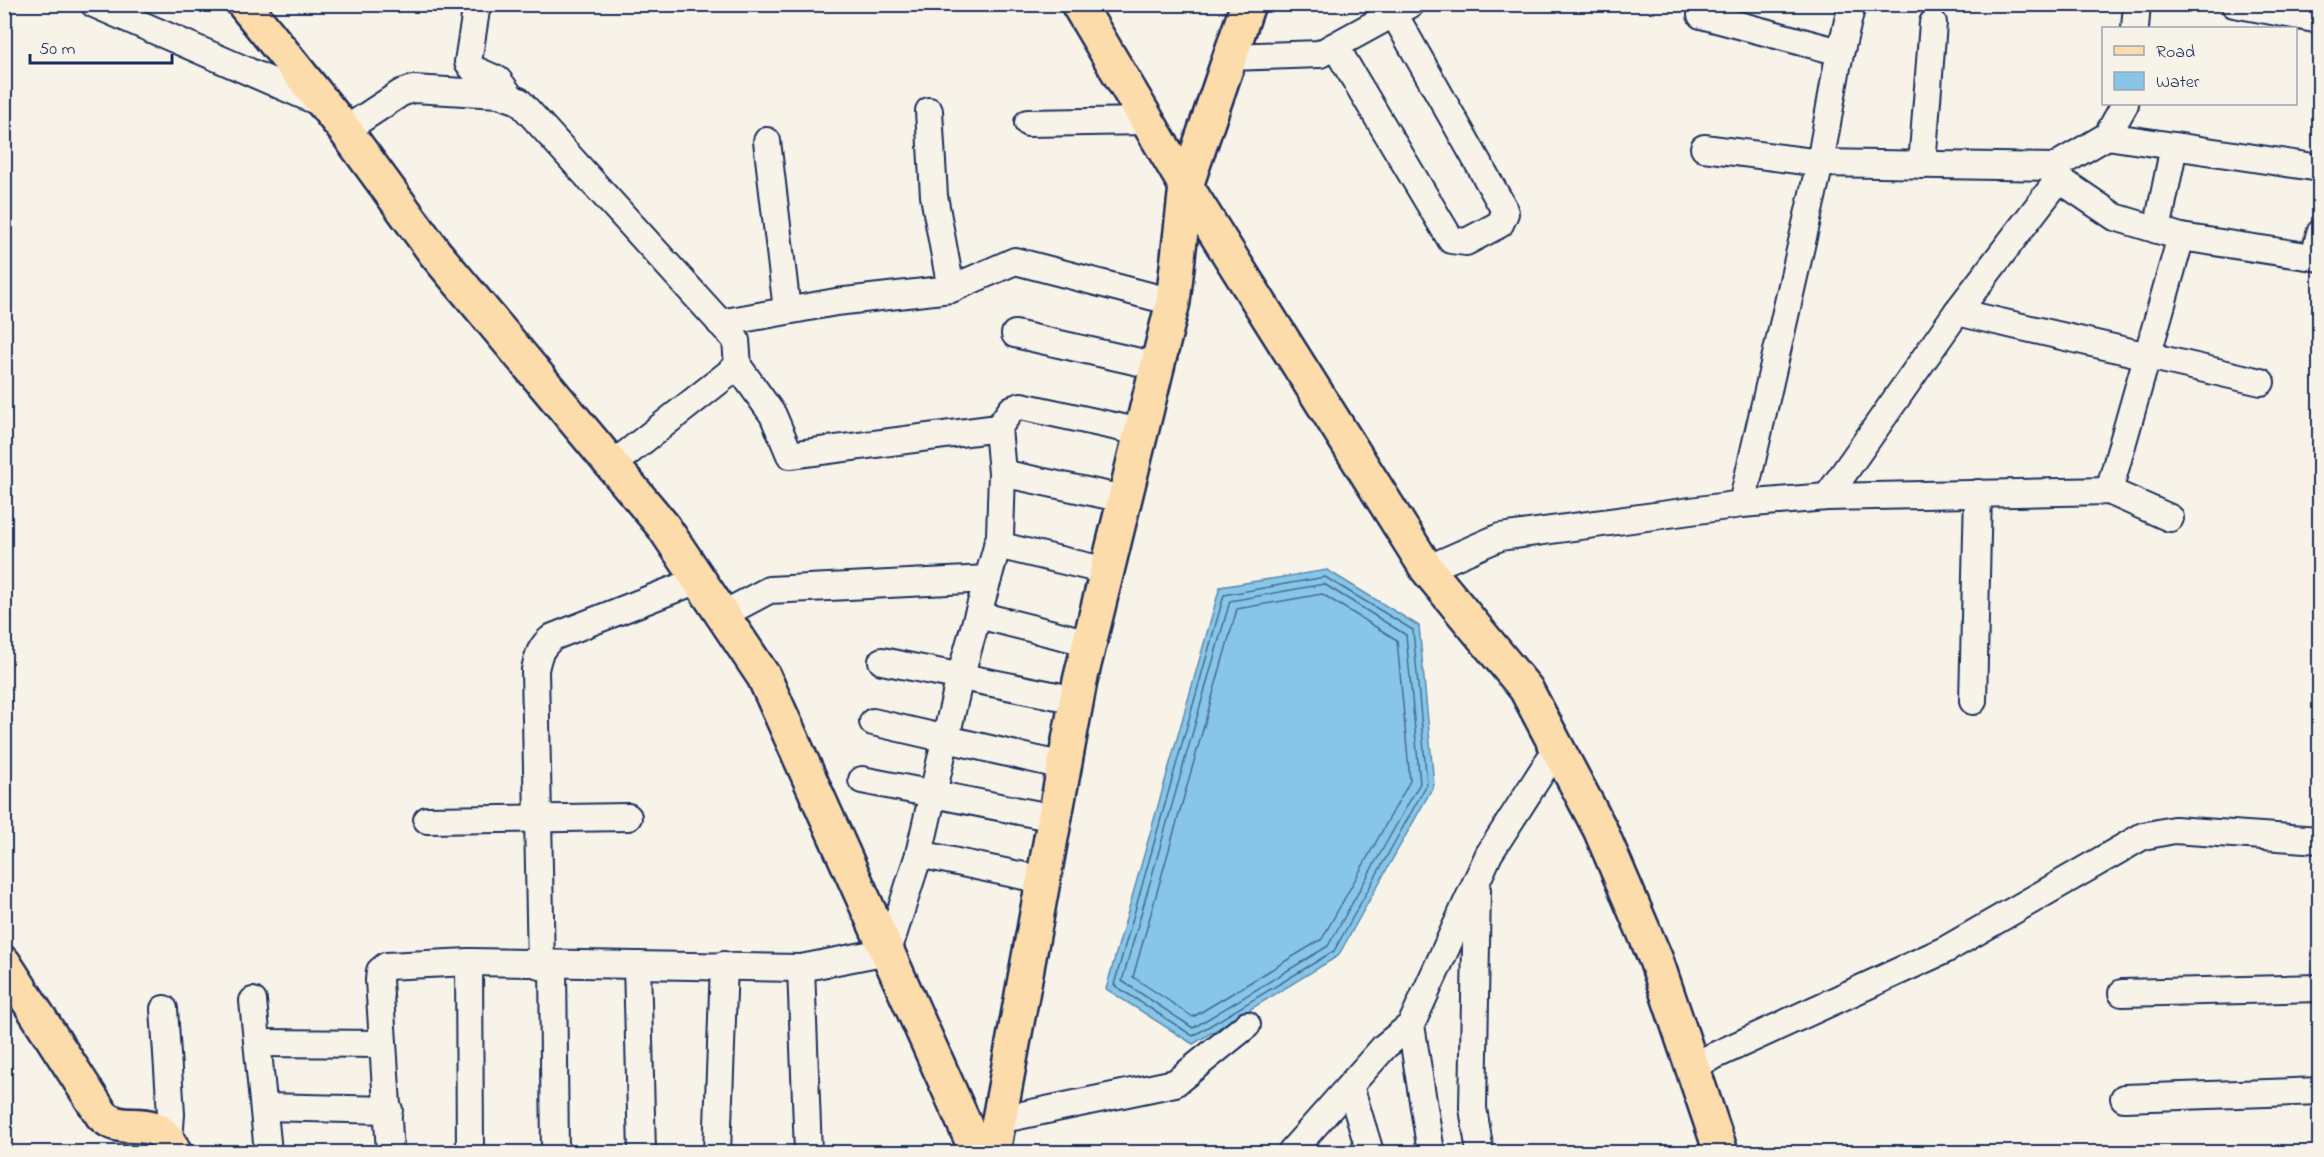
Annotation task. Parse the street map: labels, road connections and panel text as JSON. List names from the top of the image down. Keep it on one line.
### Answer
{"legend":["Road","Water"],"scale_bar":"50 m"}
